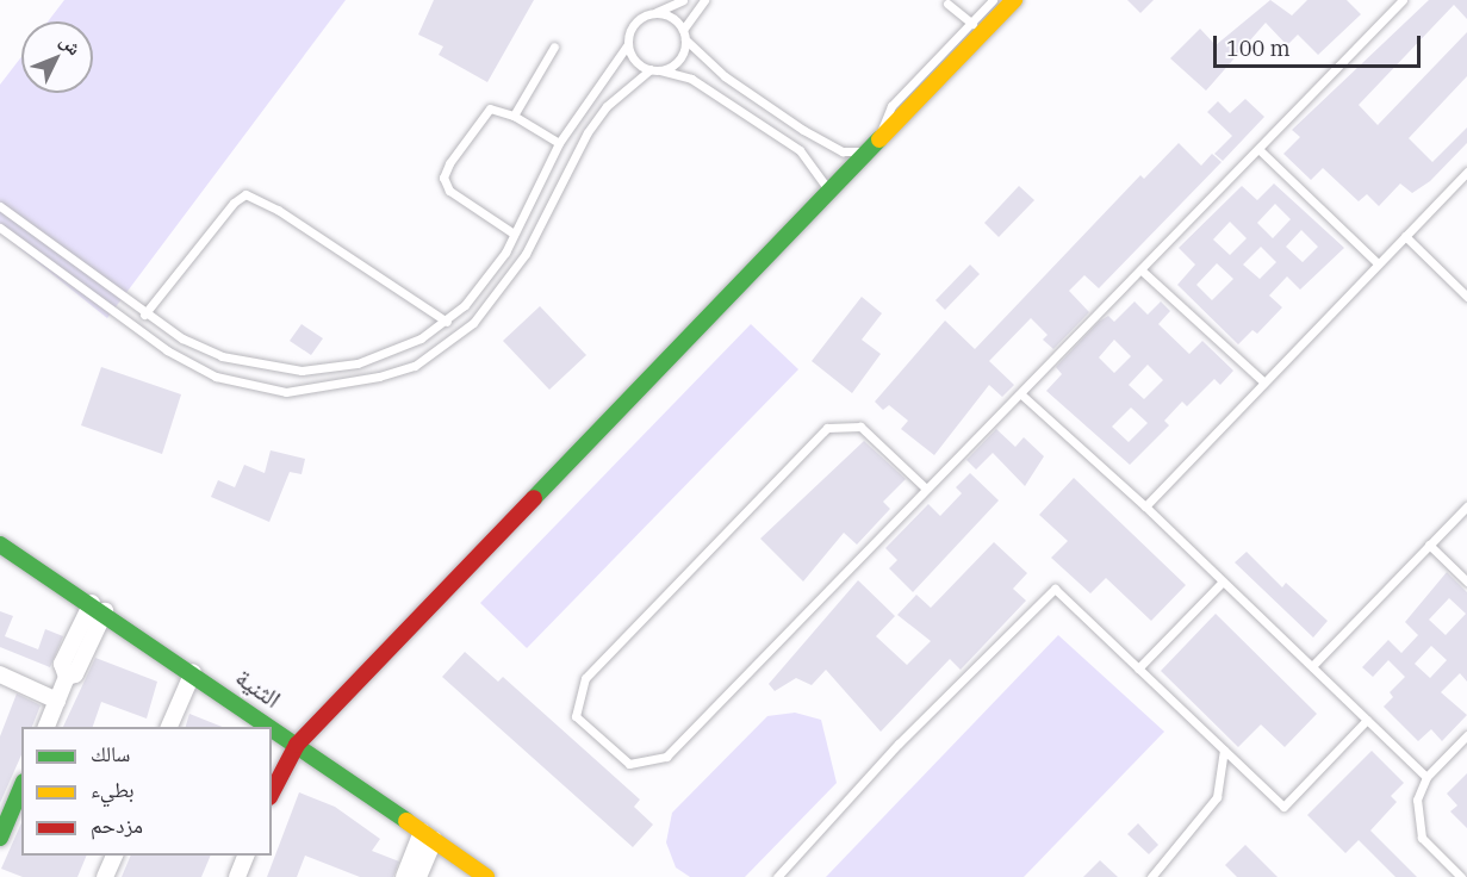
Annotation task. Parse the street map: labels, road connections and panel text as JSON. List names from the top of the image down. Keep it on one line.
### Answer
{"streets":{"street":["الثنية"]},"legend":["سالك","بطيء","مزدحم"],"scale_bar":"100 m","north":"top right"}
